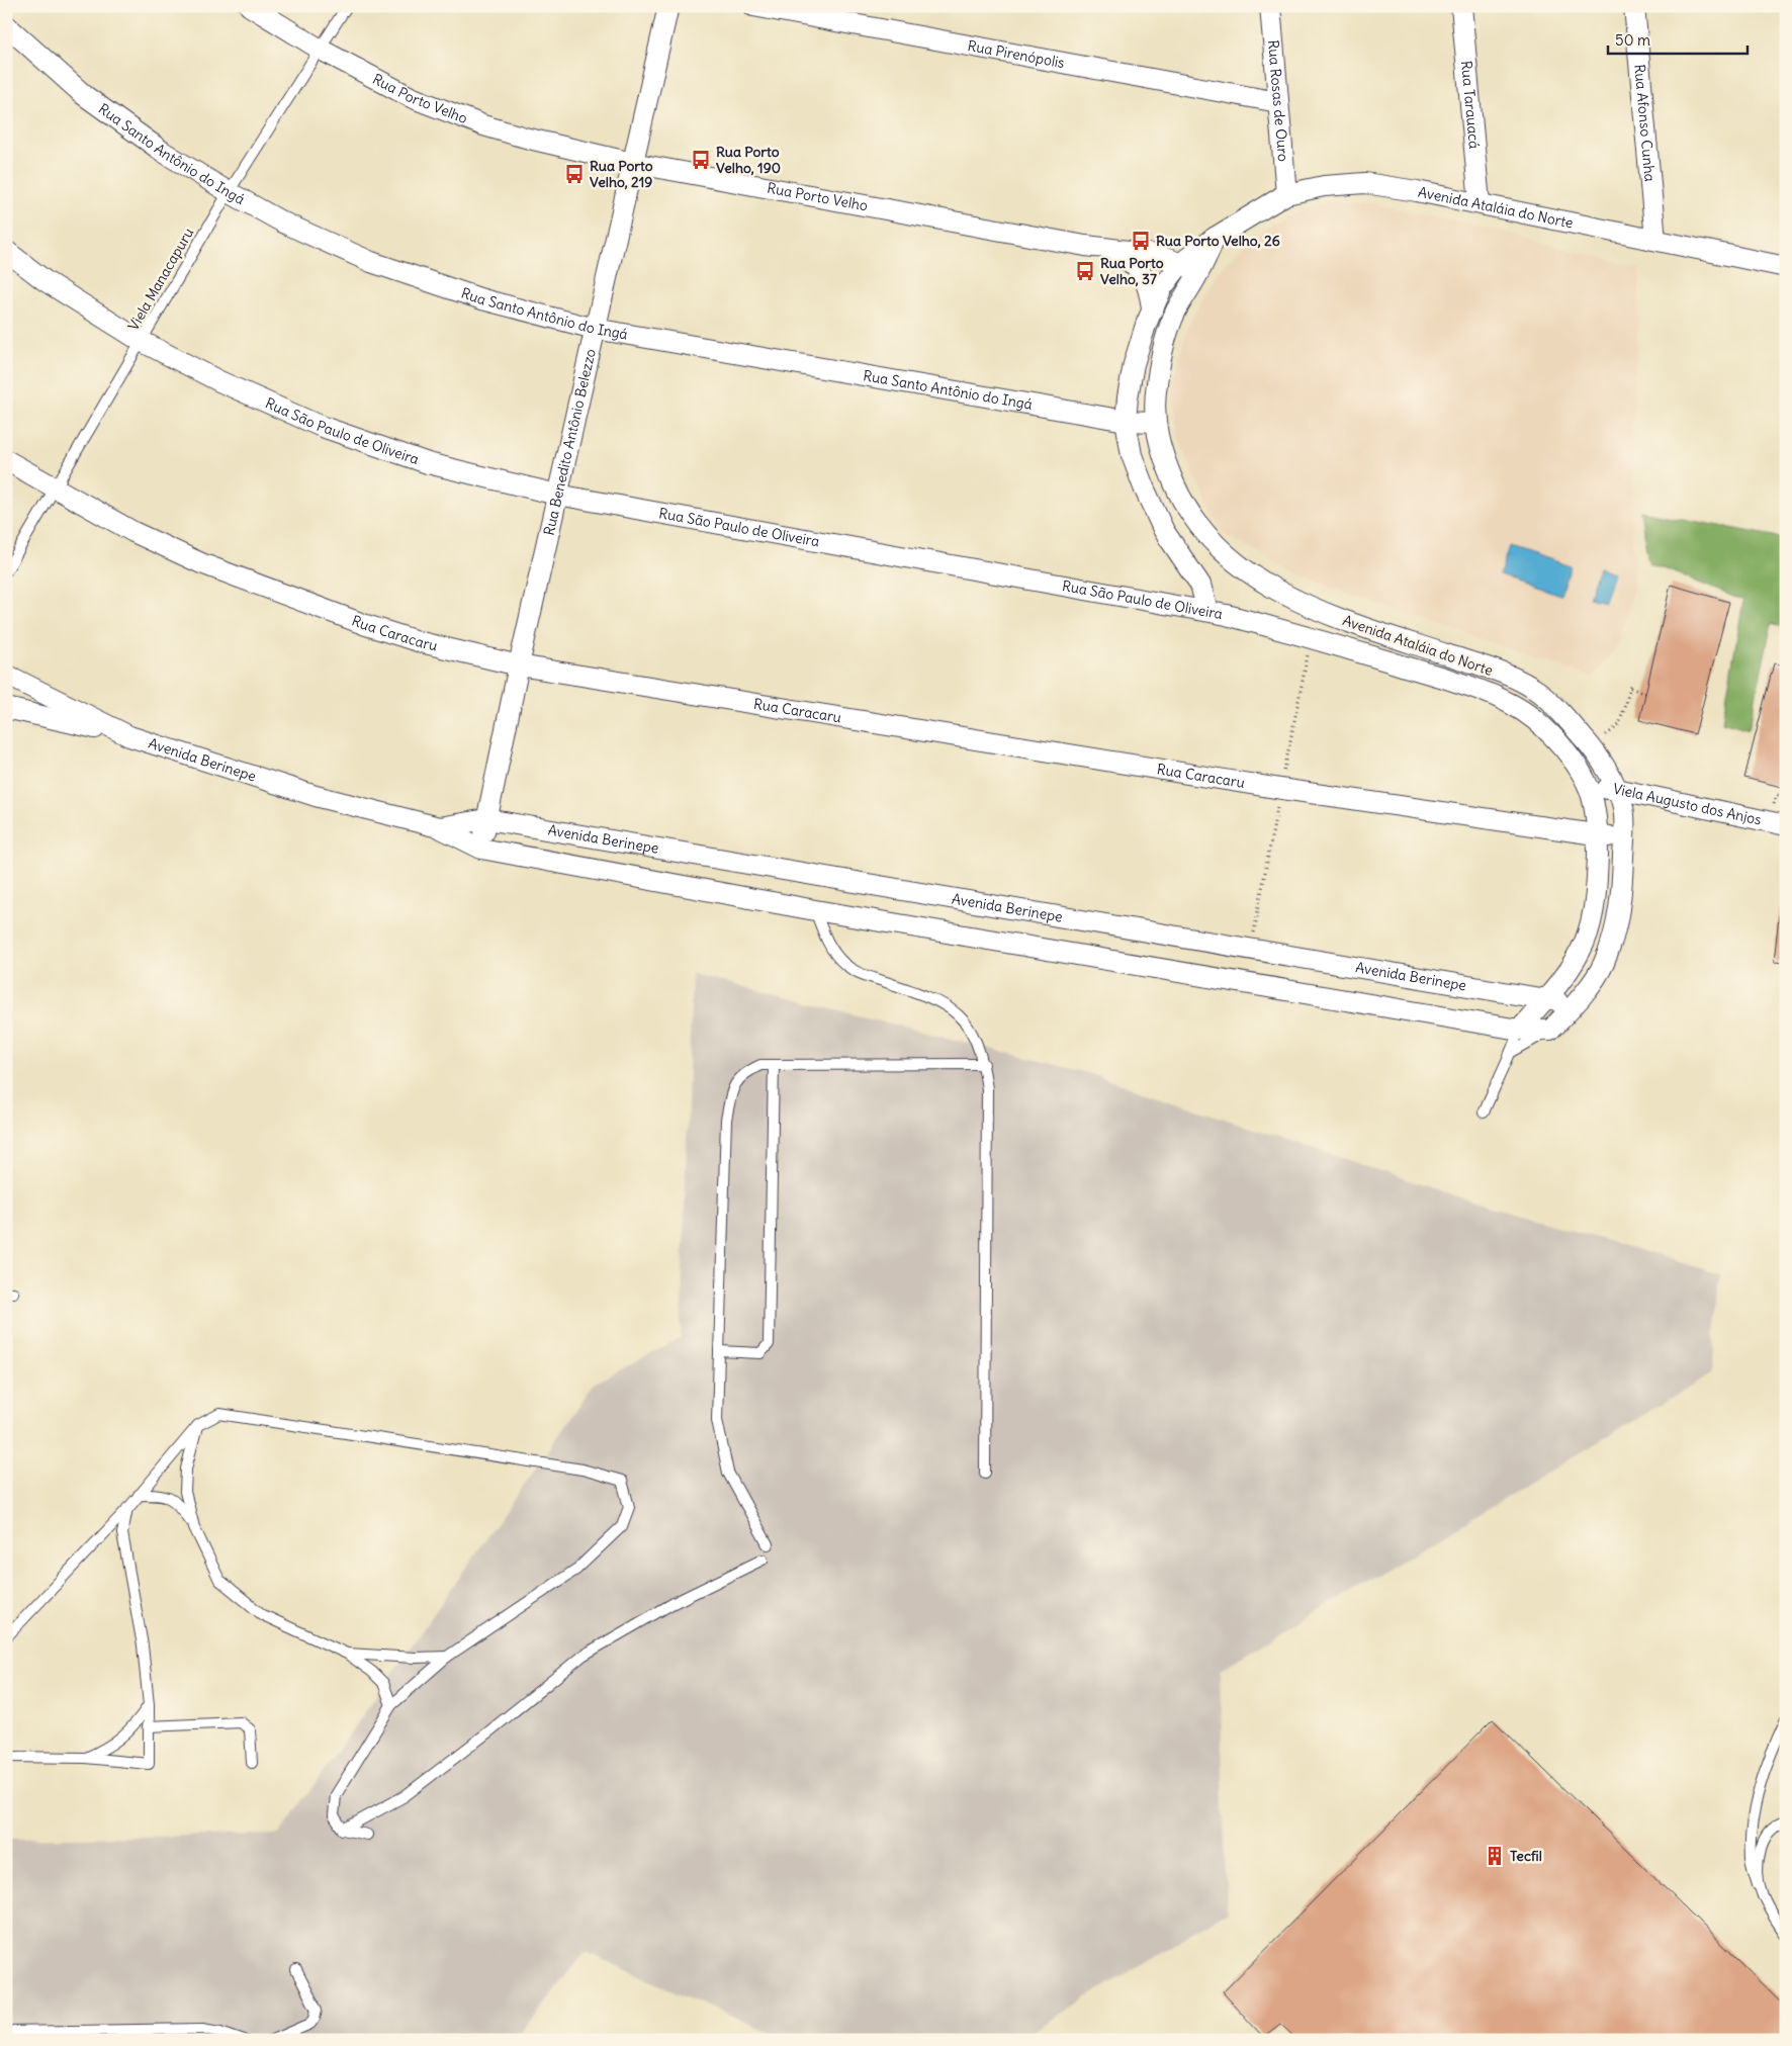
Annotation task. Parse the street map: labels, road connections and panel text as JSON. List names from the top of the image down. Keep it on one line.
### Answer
{"streets":{"street":["Rua Pirenópolis","Rua Porto Velho","Rua Rosas de Ouro","Rua Tarauacá","Rua Afonso Cunha","Rua Santo Antônio do Ingá","Avenida Ataláia do Norte","Rua São Paulo de Oliveira","Rua Benedito Antônio Belezzo","Rua Caracaru","Avenida Berinepe","Viela Augusto dos Anjos"],"lane":["Viela Manacapuru"]},"crossings":[["Rua Pirenópolis","Rua Rosas de Ouro"],["Rua Porto Velho","Avenida Ataláia do Norte"],["Rua Porto Velho","Viela Manacapuru"],["Rua Porto Velho","Rua Benedito Antônio Belezzo"],["Rua Rosas de Ouro","Avenida Ataláia do Norte"],["Rua Tarauacá","Avenida Ataláia do Norte"],["Rua Afonso Cunha","Avenida Ataláia do Norte"],["Rua Santo Antônio do Ingá","Avenida Ataláia do Norte"],["Rua Santo Antônio do Ingá","Viela Manacapuru"],["Rua Santo Antônio do Ingá","Rua Benedito Antônio Belezzo"],["Avenida Ataláia do Norte","Rua São Paulo de Oliveira"],["Avenida Ataláia do Norte","Rua Caracaru"],["Avenida Ataláia do Norte","Avenida Berinepe"],["Avenida Ataláia do Norte","Viela Augusto dos Anjos"],["Viela Manacapuru","Rua São Paulo de Oliveira"],["Viela Manacapuru","Rua Caracaru"],["Rua São Paulo de Oliveira","Rua Benedito Antônio Belezzo"],["Rua São Paulo de Oliveira","Viela Augusto dos Anjos"],["Rua Benedito Antônio Belezzo","Rua Caracaru"],["Rua Benedito Antônio Belezzo","Avenida Berinepe"]],"places":{"bus stop":["Rua Porto Velho, 190","Rua Porto Velho, 219","Rua Porto Velho, 26","Rua Porto Velho, 37"],"building":["Tecfil"]},"scale_bar":"50 m"}
